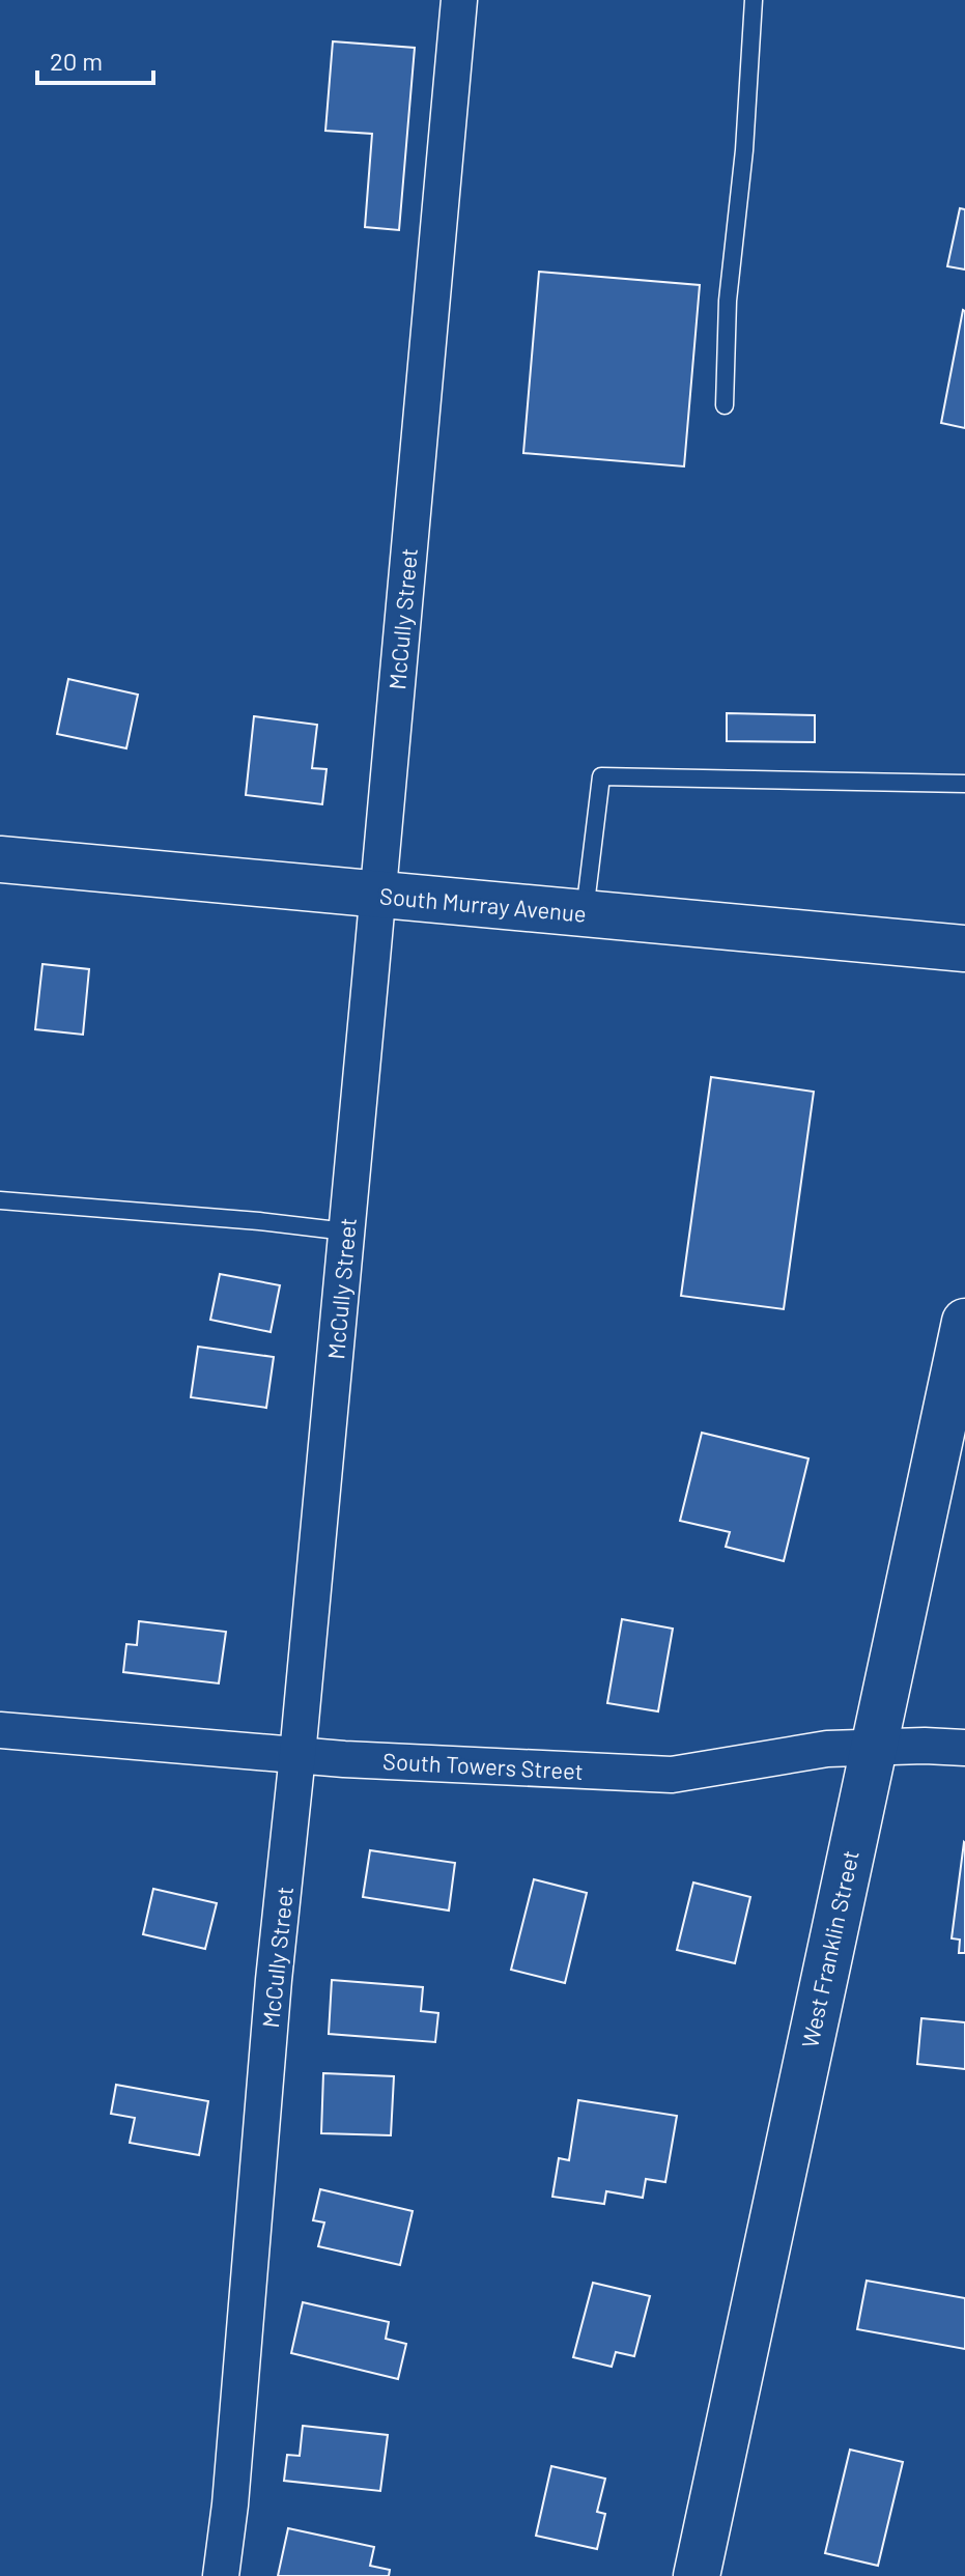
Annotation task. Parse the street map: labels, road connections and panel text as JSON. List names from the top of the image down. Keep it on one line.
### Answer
{"streets":{"street":["McCully Street","South Murray Avenue","South Towers Street","West Franklin Street"]},"crossings":[["McCully Street","South Murray Avenue"],["McCully Street","South Towers Street"],["South Towers Street","West Franklin Street"]],"scale_bar":"20 m"}
